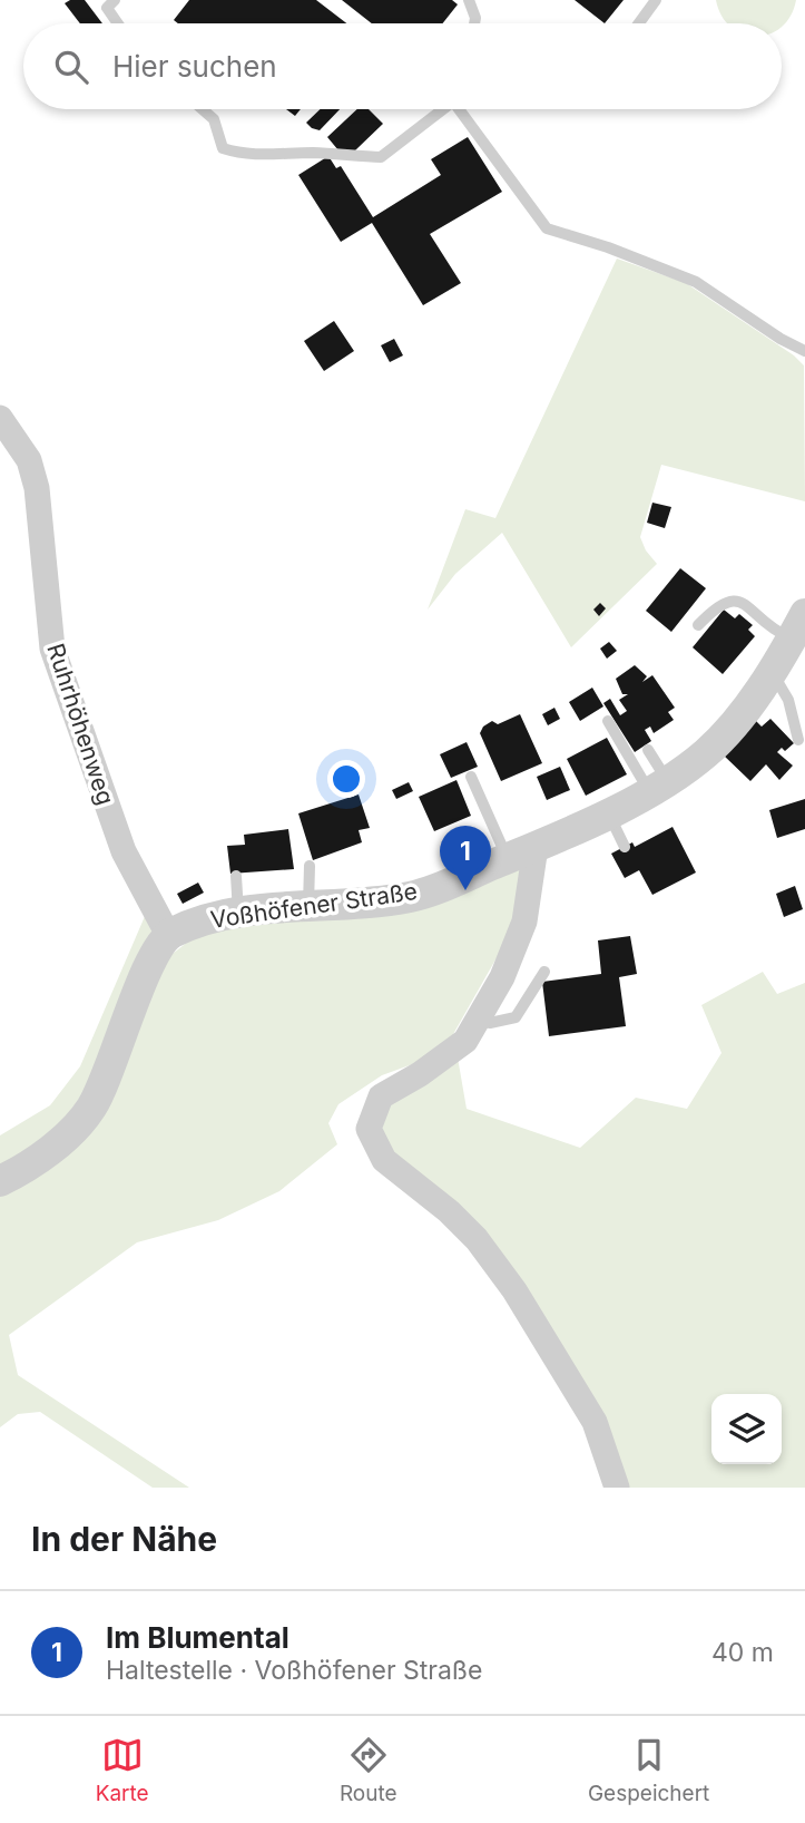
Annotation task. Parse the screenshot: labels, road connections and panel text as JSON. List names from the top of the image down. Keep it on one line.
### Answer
{"streets":{"street":["Ruhrhöhenweg","Voßhöfener Straße"]},"crossings":[["Ruhrhöhenweg","Voßhöfener Straße"]],"page":{"search":"Hier suchen","pins":"1","heading":"In der Nähe","list":[{"mark":"1","name":"Im Blumental","note":"Haltestelle · Voßhöfener Straße","value":"40 m"}],"nav":["Karte","Route","Gespeichert"]}}
